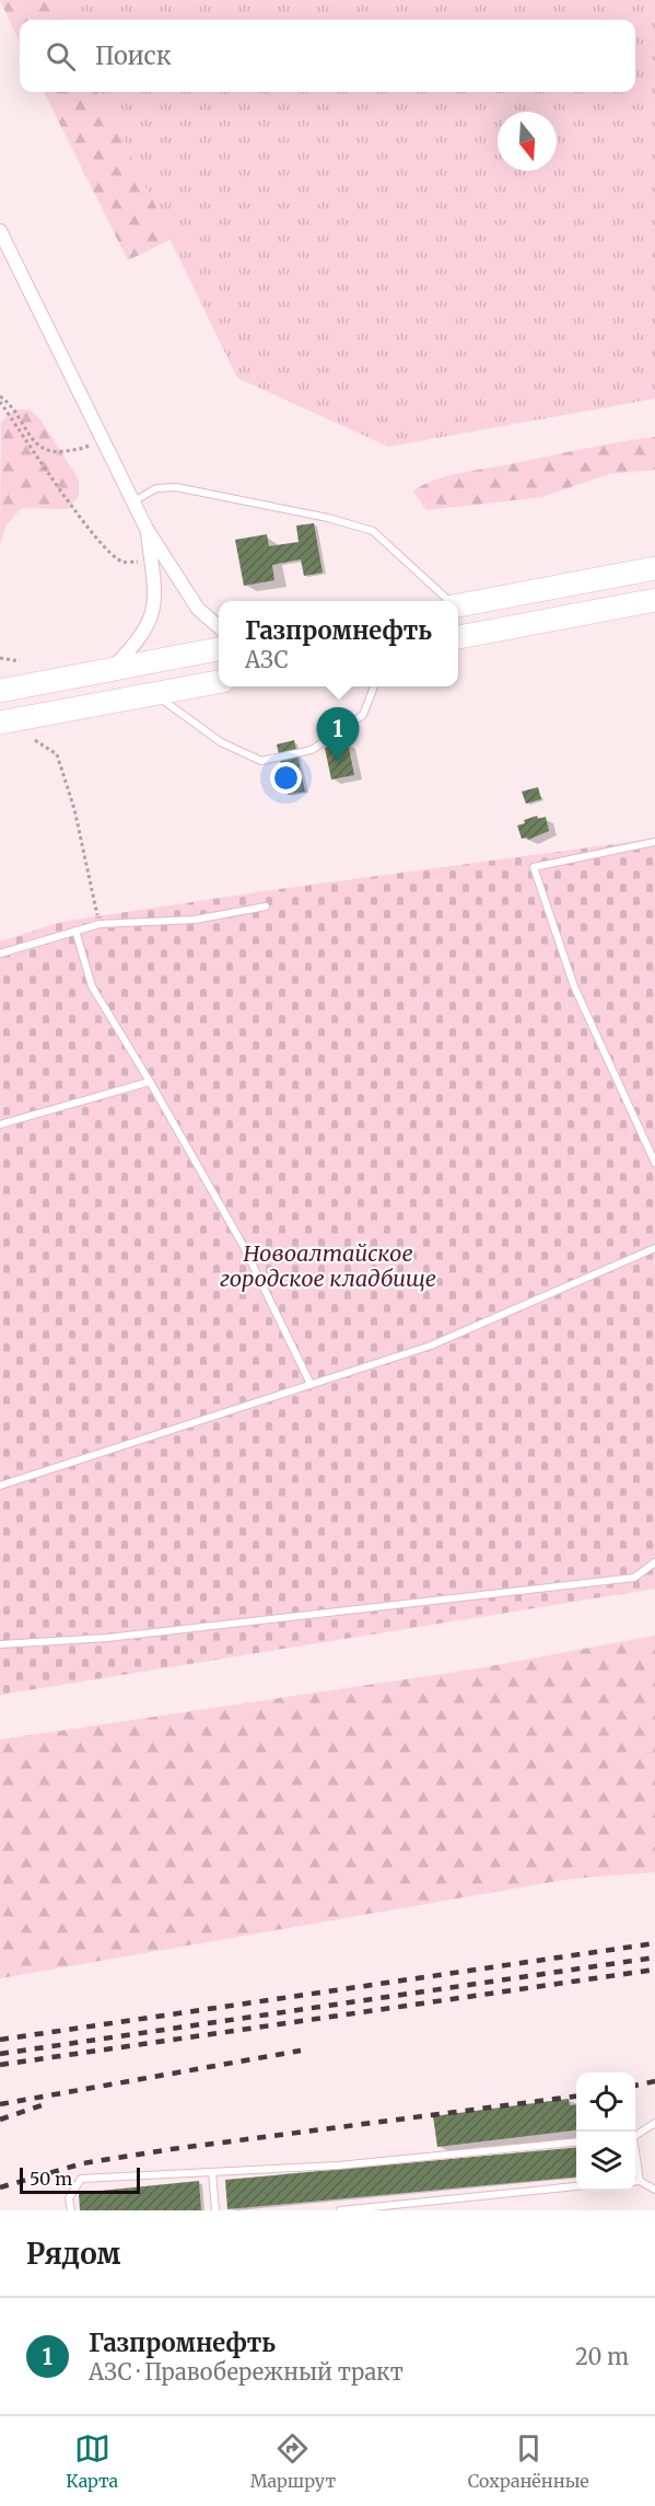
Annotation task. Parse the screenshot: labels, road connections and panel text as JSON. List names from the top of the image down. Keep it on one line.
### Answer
{"parks":["Новоалтайское городское кладбище"],"scale_bar":"50 m","north":"bottom","page":{"search":"Поиск","popup":["Газпромнефть","АЗС"],"pins":"1","scale":"50 m","heading":"Рядом","list":[{"mark":"1","name":"Газпромнефть","note":"АЗС · Правобережный тракт","value":"20 m"}],"nav":["Карта","Маршрут","Сохранённые"]}}
